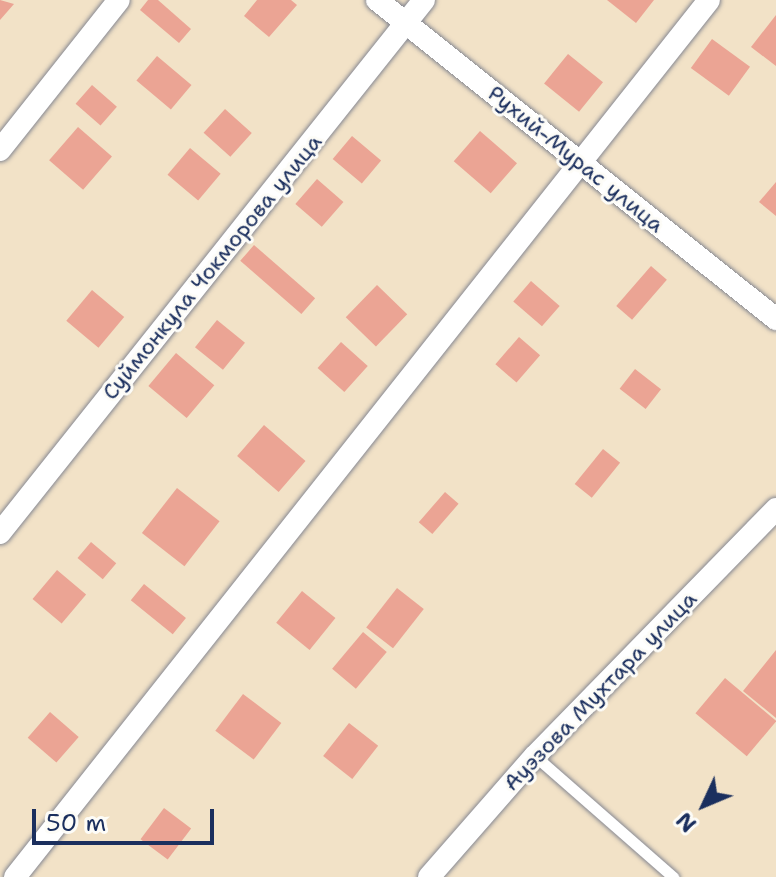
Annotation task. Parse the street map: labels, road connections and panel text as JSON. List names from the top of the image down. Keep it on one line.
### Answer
{"streets":{"street":["Рухий-Мурас улица","Суймонкула Чокморова улица","Ауэзова Мухтара улица"]},"crossings":[["Рухий-Мурас улица","Суймонкула Чокморова улица"]],"scale_bar":"50 m","north":"bottom left"}
